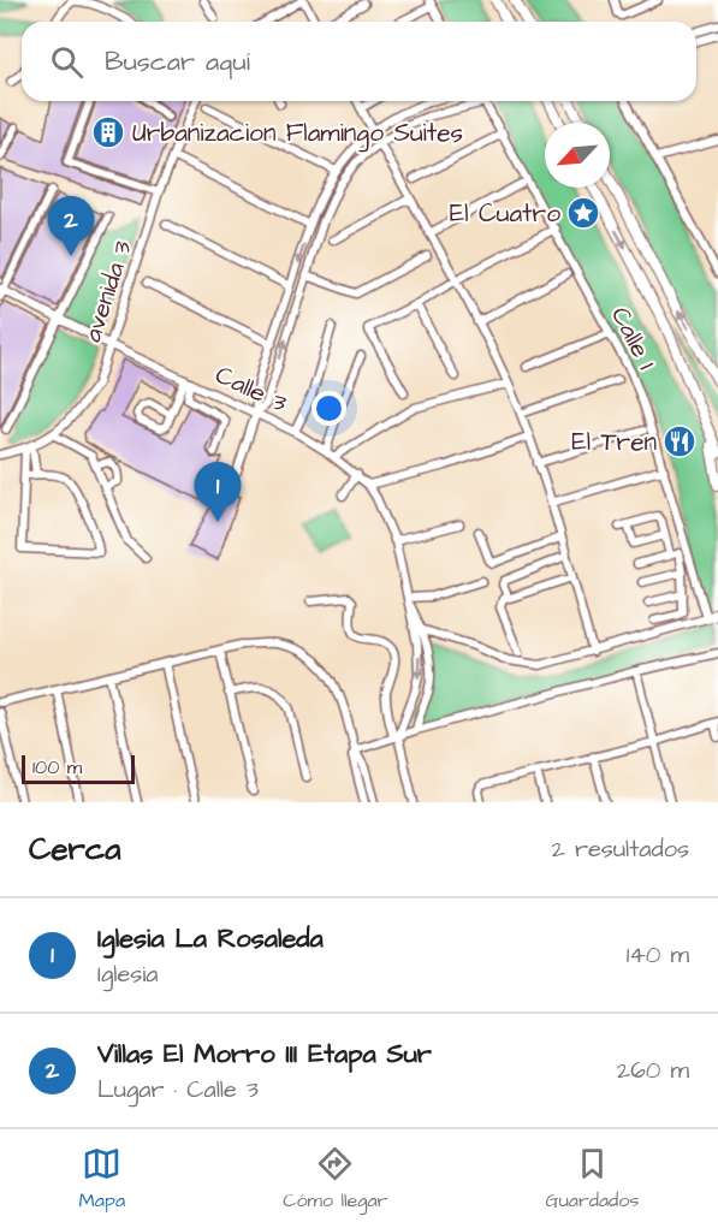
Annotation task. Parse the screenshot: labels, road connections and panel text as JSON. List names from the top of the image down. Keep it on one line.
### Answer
{"streets":{"street":["avenida 3","Calle 1","Calle 3"]},"crossings":[["avenida 3","Calle 3"]],"places":{"building":["Urbanizacion Flamingo Suites"],"place":["El Cuatro"],"restaurant":["El Tren"]},"scale_bar":"100 m","north":"bottom left","page":{"search":"Buscar aquí","pins":["2","1"],"scale":"100 m","heading":["Cerca","2 resultados"],"list":[{"mark":"1","name":"Iglesia La Rosaleda","note":"Iglesia","value":"140 m"},{"mark":"2","name":"Villas El Morro III Etapa Sur","note":"Lugar · Calle 3","value":"260 m"}],"nav":["Mapa","Cómo llegar","Guardados"]}}
